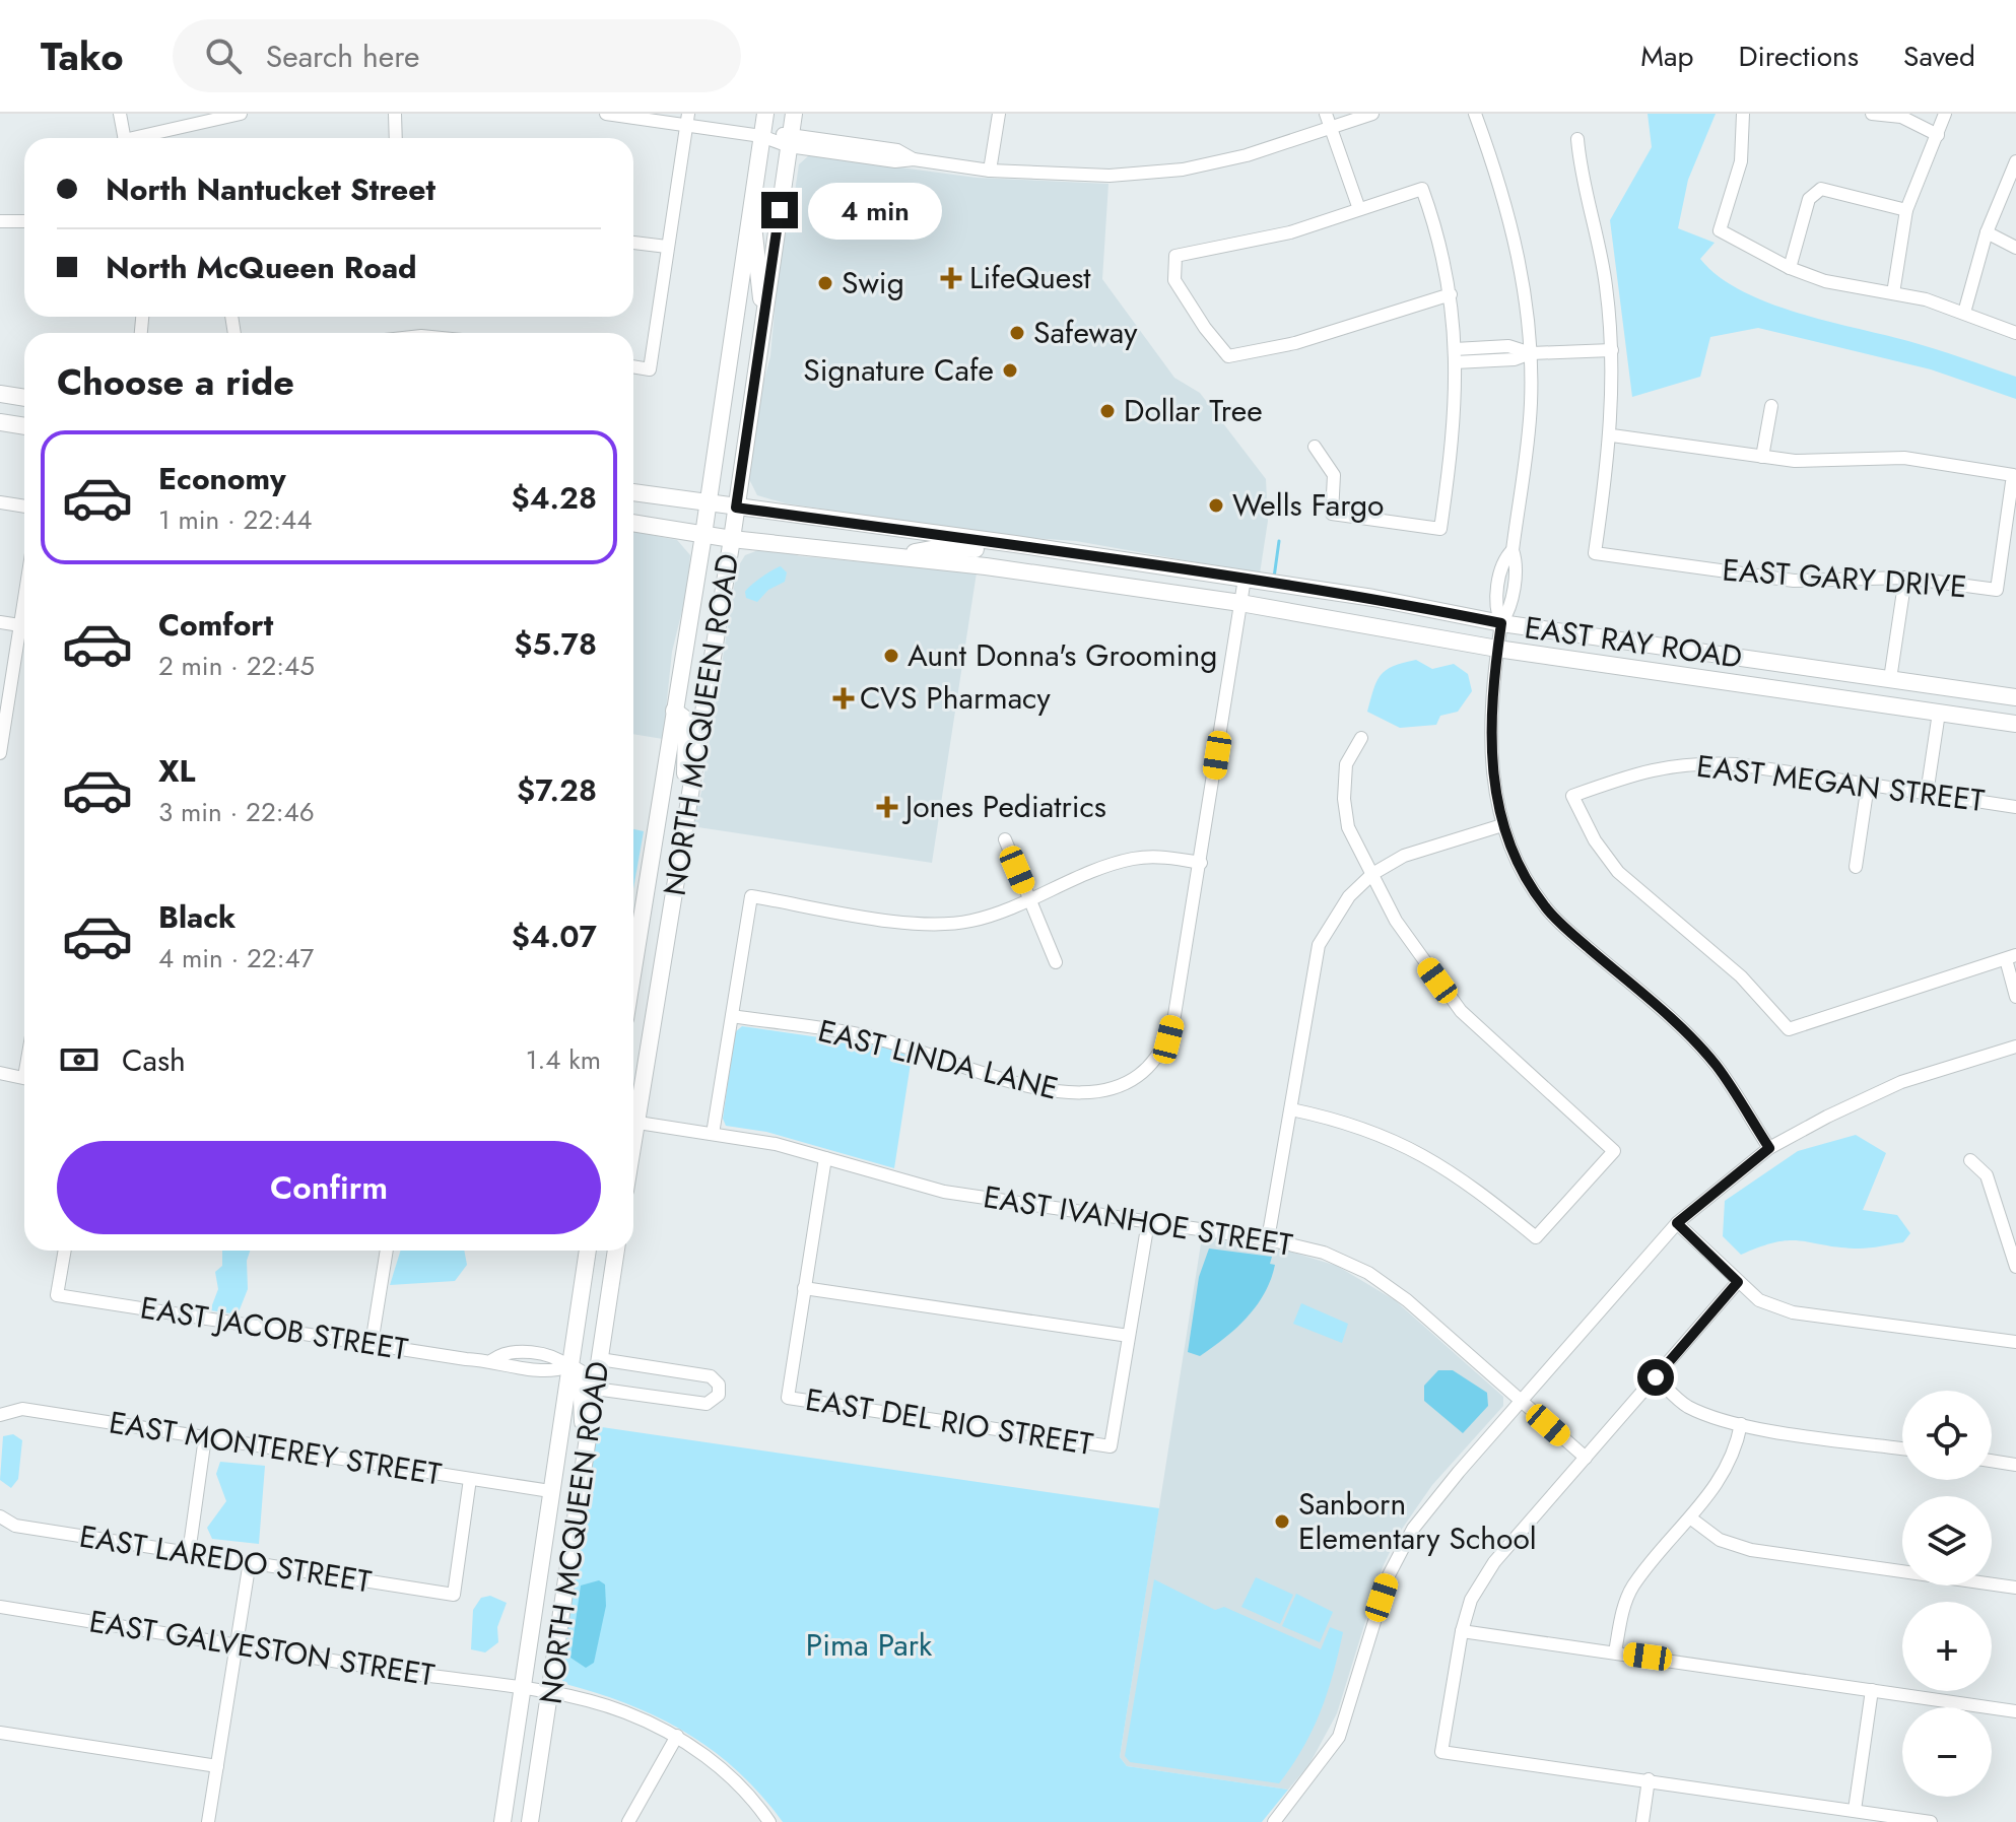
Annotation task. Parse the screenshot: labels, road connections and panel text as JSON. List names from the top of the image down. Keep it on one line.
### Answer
{"streets":{"main road":["EAST RAY ROAD","NORTH MCQUEEN ROAD"],"street":["EAST GARY DRIVE","EAST MEGAN STREET","EAST LINDA LANE","EAST IVANHOE STREET","EAST JACOB STREET","EAST DEL RIO STREET","EAST MONTEREY STREET","EAST LAREDO STREET","EAST GALVESTON STREET"]},"crossings":[["EAST RAY ROAD","NORTH MCQUEEN ROAD"],["NORTH MCQUEEN ROAD","EAST JACOB STREET"],["NORTH MCQUEEN ROAD","EAST MONTEREY STREET"],["NORTH MCQUEEN ROAD","EAST GALVESTON STREET"],["EAST MONTEREY STREET","EAST LAREDO STREET"]],"parks":["Pima Park"],"places":{"health":["LifeQuest","CVS Pharmacy","Jones Pediatrics"],"other":["Swig","Safeway","Signature Cafe","Dollar Tree","Wells Fargo","Aunt Donna's Grooming","Sanborn Elementary School"]},"page":{"header":"Tako","search":"Search here","nav":["Map","Directions","Saved"],"banner":["North Nantucket Street","North McQueen Road"],"bubble":"4 min","heading":"Choose a ride","list":[{"name":"Economy","note":"1 min · 22:44","value":"$4.28"},{"name":"Comfort","note":"2 min · 22:45","value":"$5.78"},{"name":"XL","note":"3 min · 22:46","value":"$7.28"},{"name":"Black","note":"4 min · 22:47","value":"$4.07"}],"pay":["Cash","1.4 km"],"buttons":"Confirm","map_buttons":["+","−"]}}
